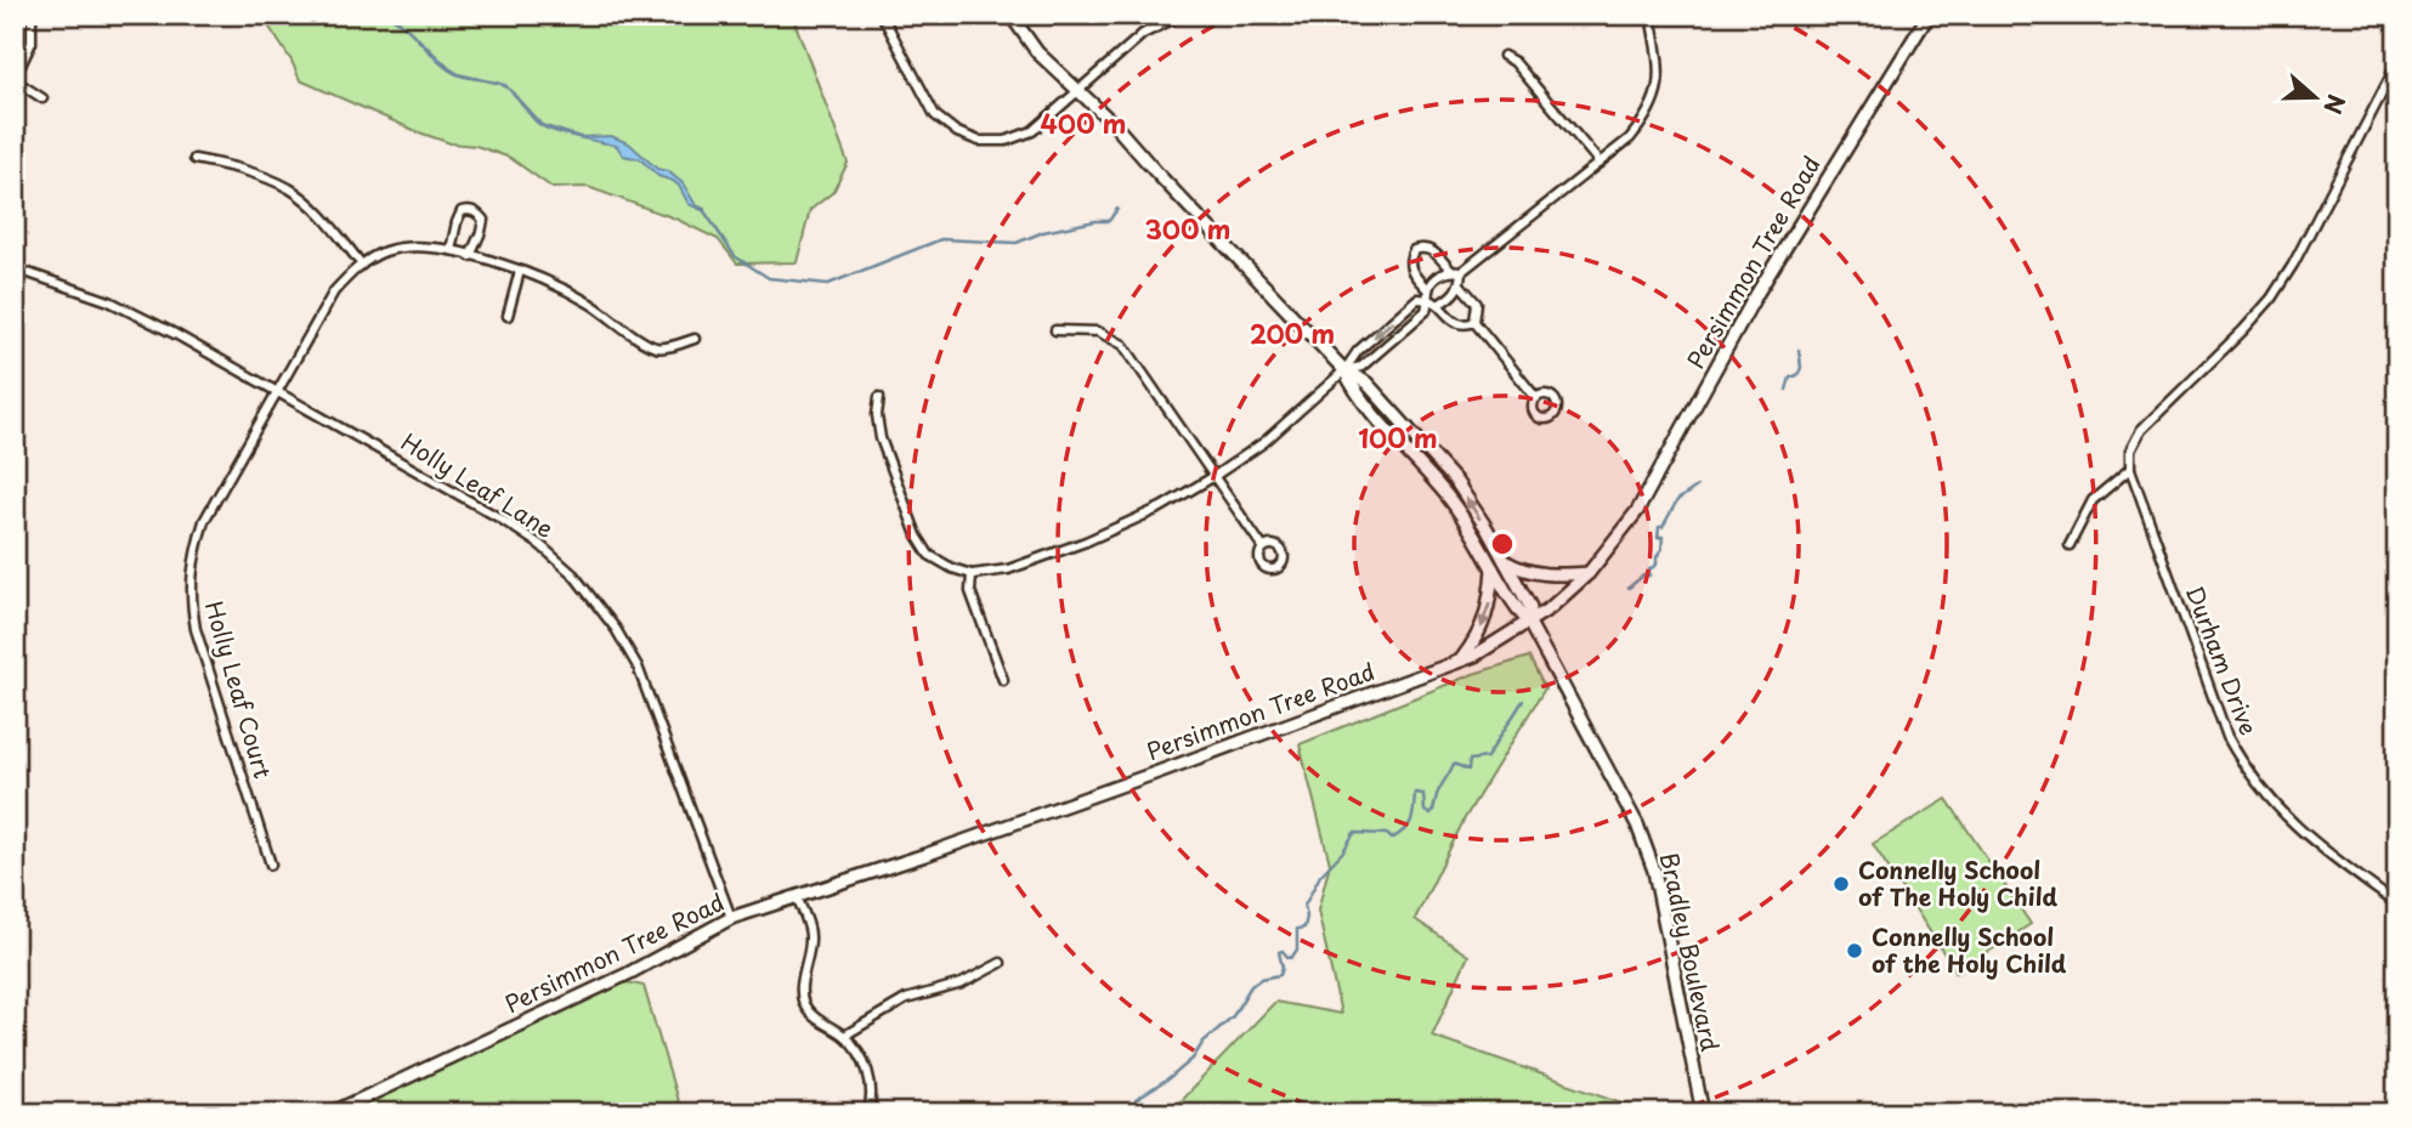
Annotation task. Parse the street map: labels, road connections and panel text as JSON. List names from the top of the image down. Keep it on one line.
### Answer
{"streets":{"main road":["Persimmon Tree Road","Bradley Boulevard"],"street":["Holly Leaf Lane","Durham Drive","Holly Leaf Court"]},"crossings":[["Persimmon Tree Road","Holly Leaf Lane"],["Persimmon Tree Road","Bradley Boulevard"],["Holly Leaf Lane","Holly Leaf Court"]],"places":["Connelly School of The Holy Child","Connelly School of the Holy Child"],"north":"right","rings":["400 m","300 m","200 m","100 m"]}
